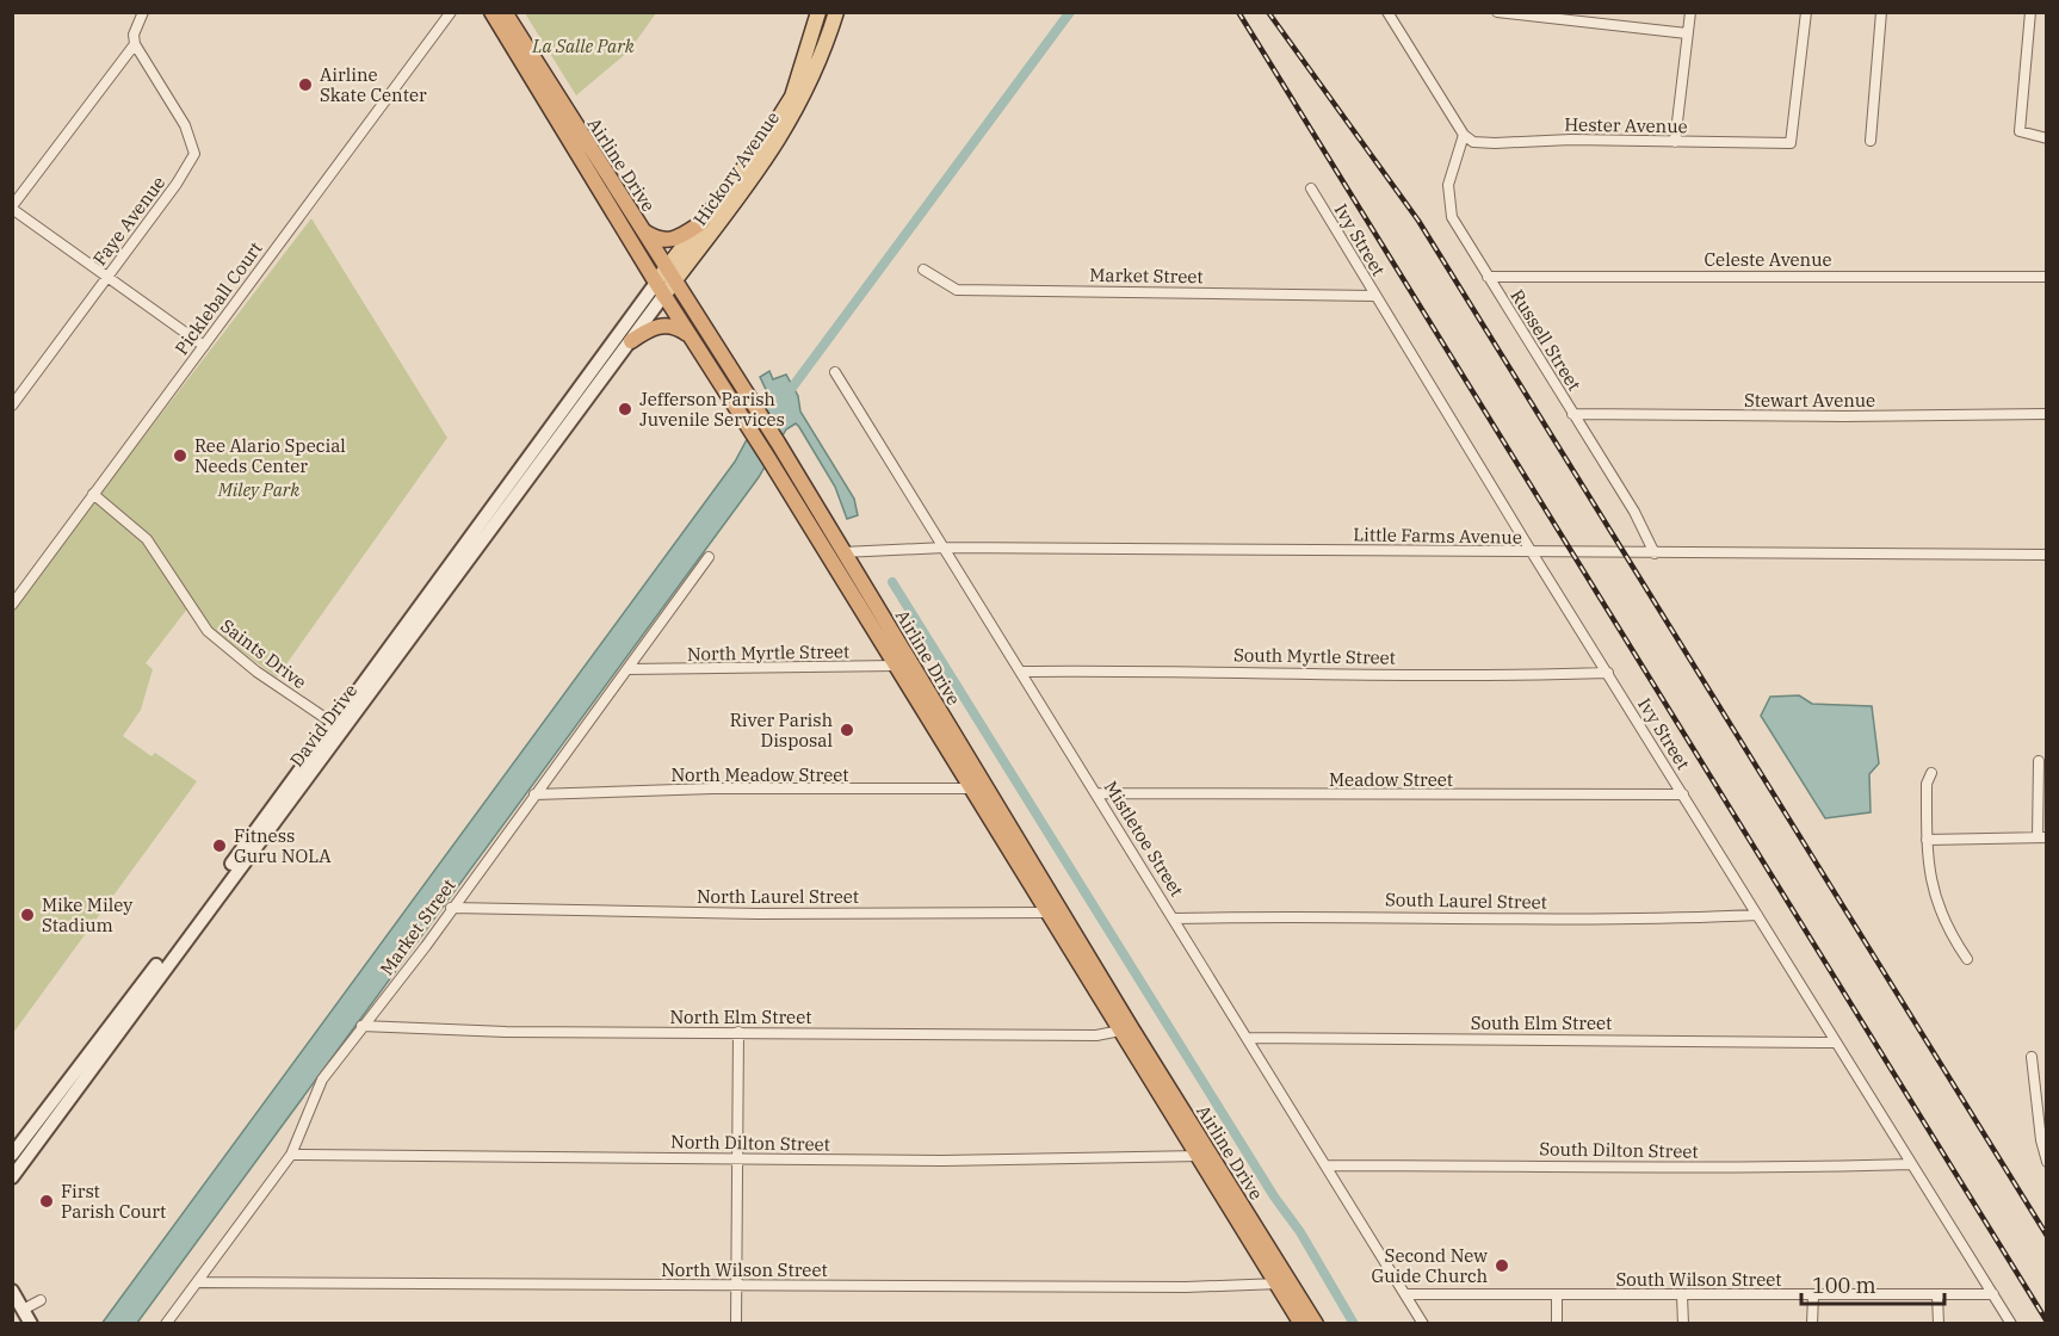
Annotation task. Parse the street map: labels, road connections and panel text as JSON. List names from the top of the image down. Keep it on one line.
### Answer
{"streets":{"highway":["Airline Drive"],"main road":["Hickory Avenue","David Drive"],"street":["Hester Avenue","Faye Avenue","Ivy Street","Celeste Avenue","Market Street","Pickleball Court","Russell Street","Stewart Avenue","Little Farms Avenue","North Myrtle Street","Saints Drive","South Myrtle Street","North Meadow Street","Meadow Street","Mistletoe Street","North Laurel Street","South Laurel Street","North Elm Street","South Elm Street","North Dilton Street","South Dilton Street","North Wilson Street","South Wilson Street"]},"crossings":[["Hester Avenue","Russell Street"],["Airline Drive","Hickory Avenue"],["Airline Drive","Little Farms Avenue"],["Airline Drive","North Myrtle Street"],["Airline Drive","David Drive"],["Airline Drive","North Meadow Street"],["Airline Drive","North Laurel Street"],["Airline Drive","North Elm Street"],["Airline Drive","North Dilton Street"],["Airline Drive","North Wilson Street"],["Hickory Avenue","David Drive"],["Ivy Street","Market Street"],["Ivy Street","Little Farms Avenue"],["Ivy Street","South Myrtle Street"],["Ivy Street","Meadow Street"],["Ivy Street","South Laurel Street"],["Ivy Street","South Elm Street"],["Ivy Street","South Dilton Street"],["Ivy Street","South Wilson Street"],["Celeste Avenue","Russell Street"],["Market Street","North Myrtle Street"],["Market Street","North Meadow Street"],["Market Street","North Laurel Street"],["Market Street","North Elm Street"],["Market Street","North Dilton Street"],["Market Street","North Wilson Street"],["Pickleball Court","Saints Drive"],["Russell Street","Stewart Avenue"],["Russell Street","Little Farms Avenue"],["Little Farms Avenue","Mistletoe Street"],["Saints Drive","David Drive"],["South Myrtle Street","Mistletoe Street"],["Meadow Street","Mistletoe Street"],["Mistletoe Street","South Laurel Street"],["Mistletoe Street","South Elm Street"],["Mistletoe Street","South Dilton Street"],["Mistletoe Street","South Wilson Street"]],"parks":["La Salle Park","Miley Park"],"places":["Airline Skate Center","Jefferson Parish Juvenile Services","Ree Alario Special Needs Center","River Parish Disposal","Fitness Guru NOLA","Mike Miley Stadium","First Parish Court","Second New Guide Church"],"scale_bar":"100 m"}
